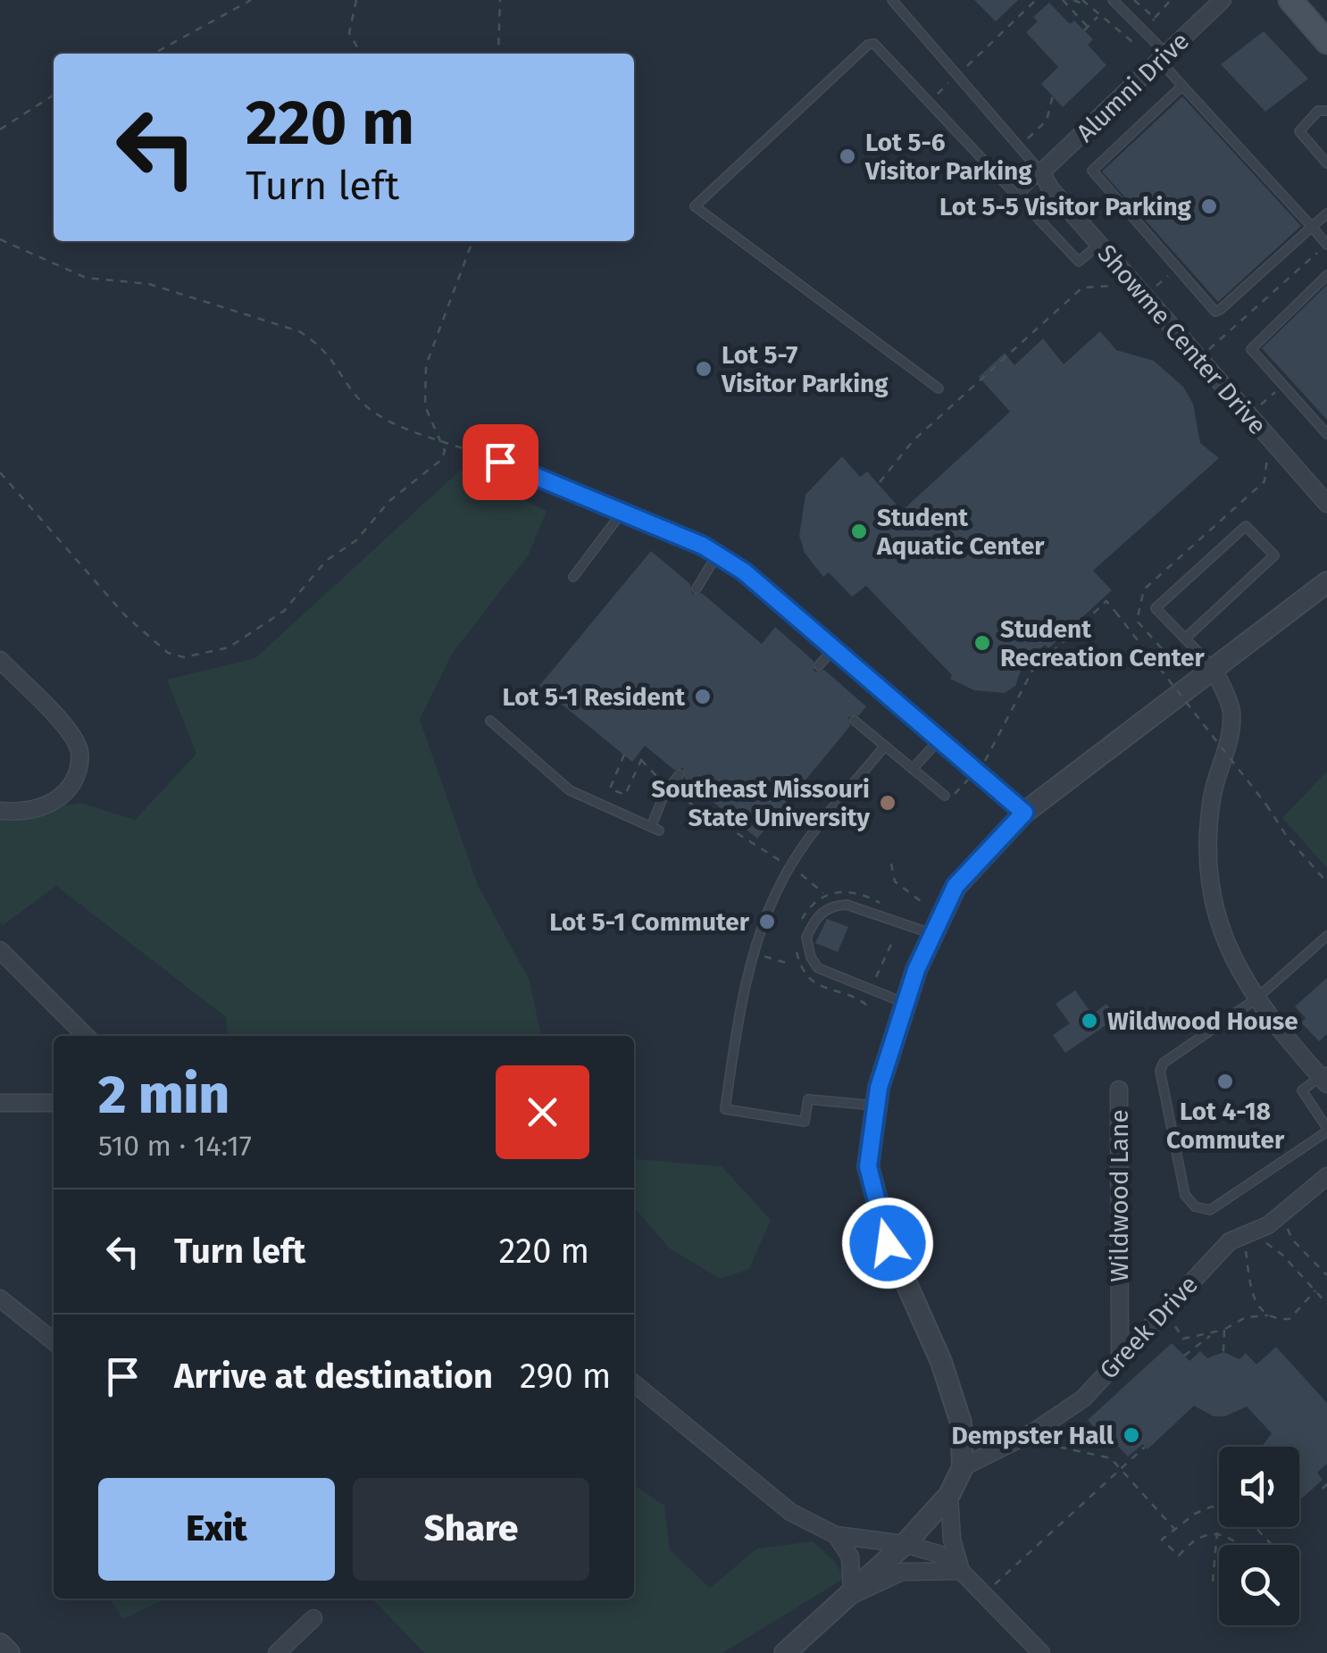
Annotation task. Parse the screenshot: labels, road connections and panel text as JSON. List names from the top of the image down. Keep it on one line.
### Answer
{"streets":{"street":["Alumni Drive","Showme Center Drive","Wildwood Lane","Greek Drive"]},"crossings":[["Alumni Drive","Showme Center Drive"],["Wildwood Lane","Greek Drive"]],"places":["Lot 5-6 Visitor Parking","Lot 5-5 Visitor Parking","Lot 5-7 Visitor Parking","Student Aquatic Center","Student Recreation Center","Lot 5-1 Resident","Southeast Missouri State University","Lot 5-1 Commuter","Wildwood House","Lot 4-18 Commuter","Dempster Hall"],"page":{"turn":["220 m","Turn left"],"heading":["2 min","510 m · 14:17"],"list":[{"name":"Turn left","value":"220 m"},{"name":"Arrive at destination","value":"290 m"}],"buttons":["Exit","Share"]}}
